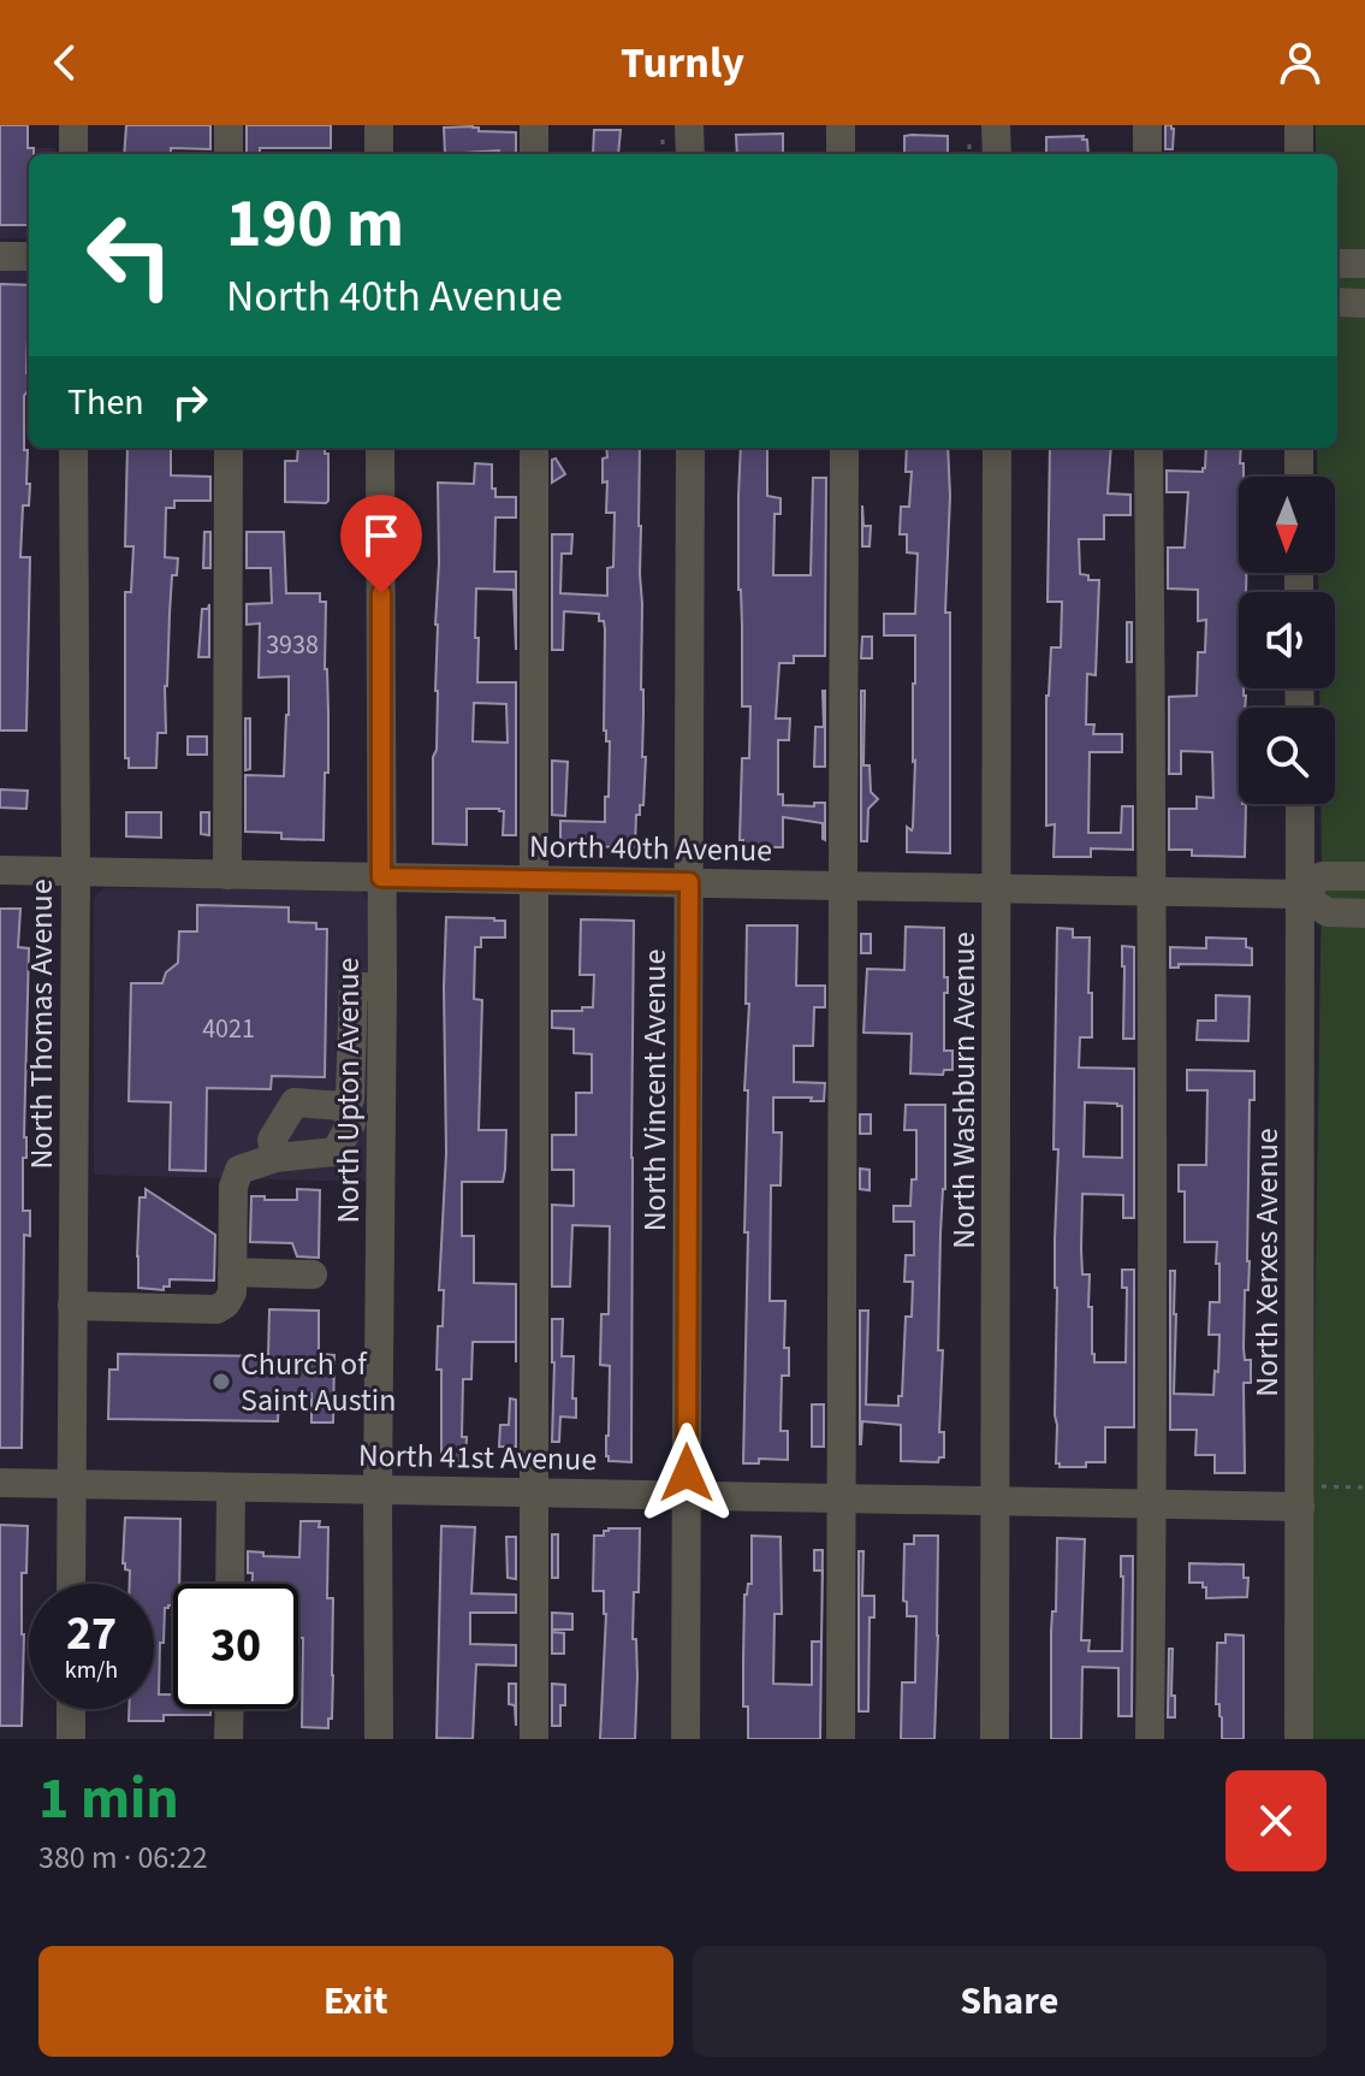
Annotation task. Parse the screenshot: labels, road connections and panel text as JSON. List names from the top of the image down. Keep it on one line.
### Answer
{"streets":{"street":["North 40th Avenue","North Thomas Avenue","North Upton Avenue","North Vincent Avenue","North Washburn Avenue","North Xerxes Avenue","North 41st Avenue"]},"crossings":[["North 40th Avenue","North Thomas Avenue"],["North 40th Avenue","North Upton Avenue"],["North 40th Avenue","North Vincent Avenue"],["North 40th Avenue","North Washburn Avenue"],["North 40th Avenue","North Xerxes Avenue"],["North Thomas Avenue","North 41st Avenue"],["North Upton Avenue","North 41st Avenue"],["North Vincent Avenue","North 41st Avenue"],["North Washburn Avenue","North 41st Avenue"],["North Xerxes Avenue","North 41st Avenue"]],"places":["Church of Saint Austin"],"house_numbers":["3938","4021"],"north":"bottom","page":{"header":"Turnly","turn":["190 m","North 40th Avenue"],"then":"Then","speed":"27 km/h","limit":"30","heading":["1 min","380 m · 06:22"],"buttons":["Exit","Share"]}}
